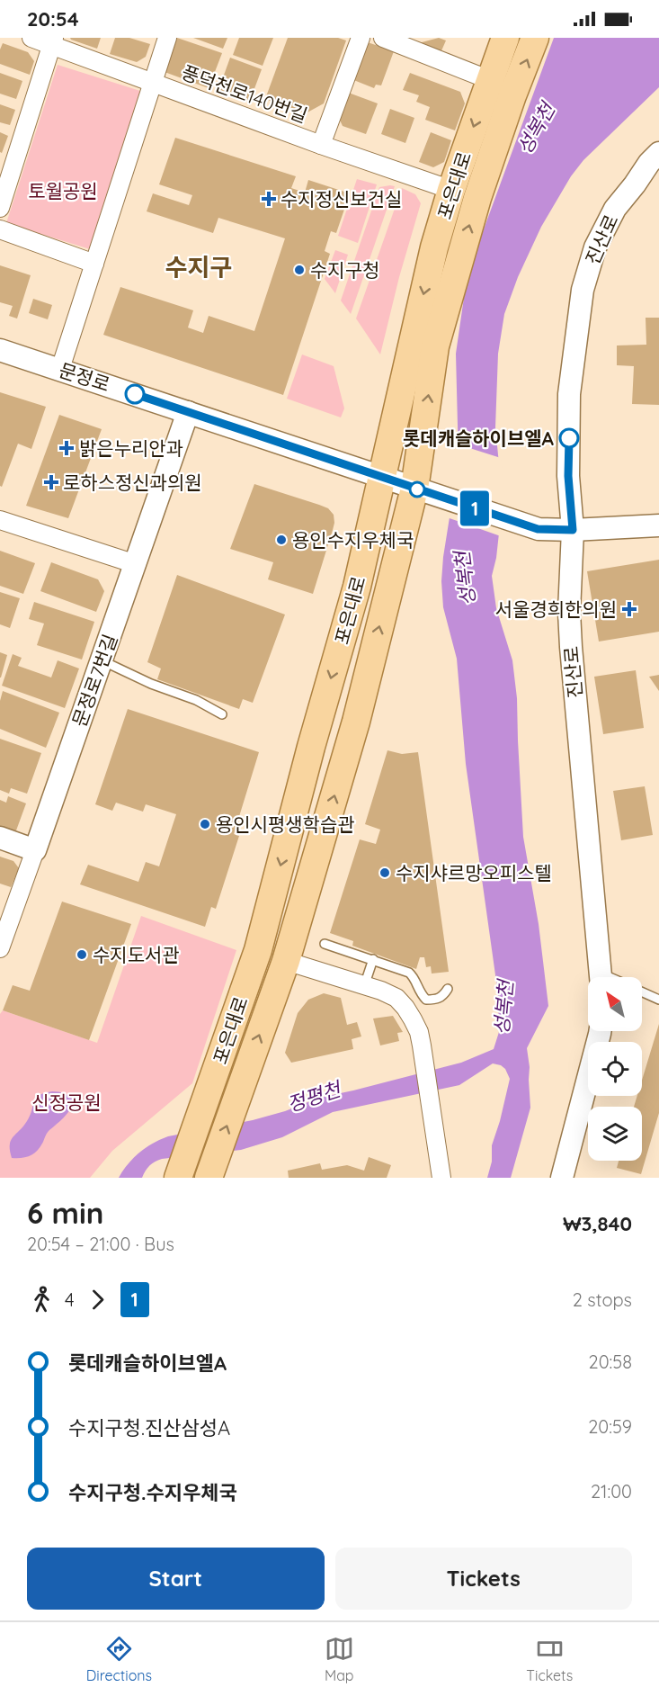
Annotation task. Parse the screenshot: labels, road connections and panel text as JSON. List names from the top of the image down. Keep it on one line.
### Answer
{"streets":{"main road":["포은대로"],"street":["풍덕천로140번길","진산로","문정로","문정로7번길"]},"crossings":[["풍덕천로140번길","포은대로"],["풍덕천로140번길","문정로"],["포은대로","문정로"],["진산로","문정로"],["문정로","문정로7번길"]],"districts":["수지구"],"water":["성복천","정평천"],"parks":["토월공원","신정공원"],"places":{"health":["수지정신보건실","밝은누리안과","로하스정신과의원","서울경희한의원"],"other":["수지구청","롯데캐슬하이브엘A","용인수지우체국","용인시평생학습관","수지샤르망오피스텔","수지도서관"]},"lines":["bus line 1"],"north":"top left","page":{"status":"20:54","on_map":"1","heading":["6 min","20:54 – 21:00 · Bus","₩3,840"],"legs":["4","1","2 stops"],"list":[{"name":"롯데캐슬하이브엘A","value":"20:58"},{"name":"수지구청.진산삼성A","value":"20:59"},{"name":"수지구청.수지우체국","value":"21:00"}],"buttons":["Start","Tickets"],"tabs":["Directions","Map","Tickets"]}}
